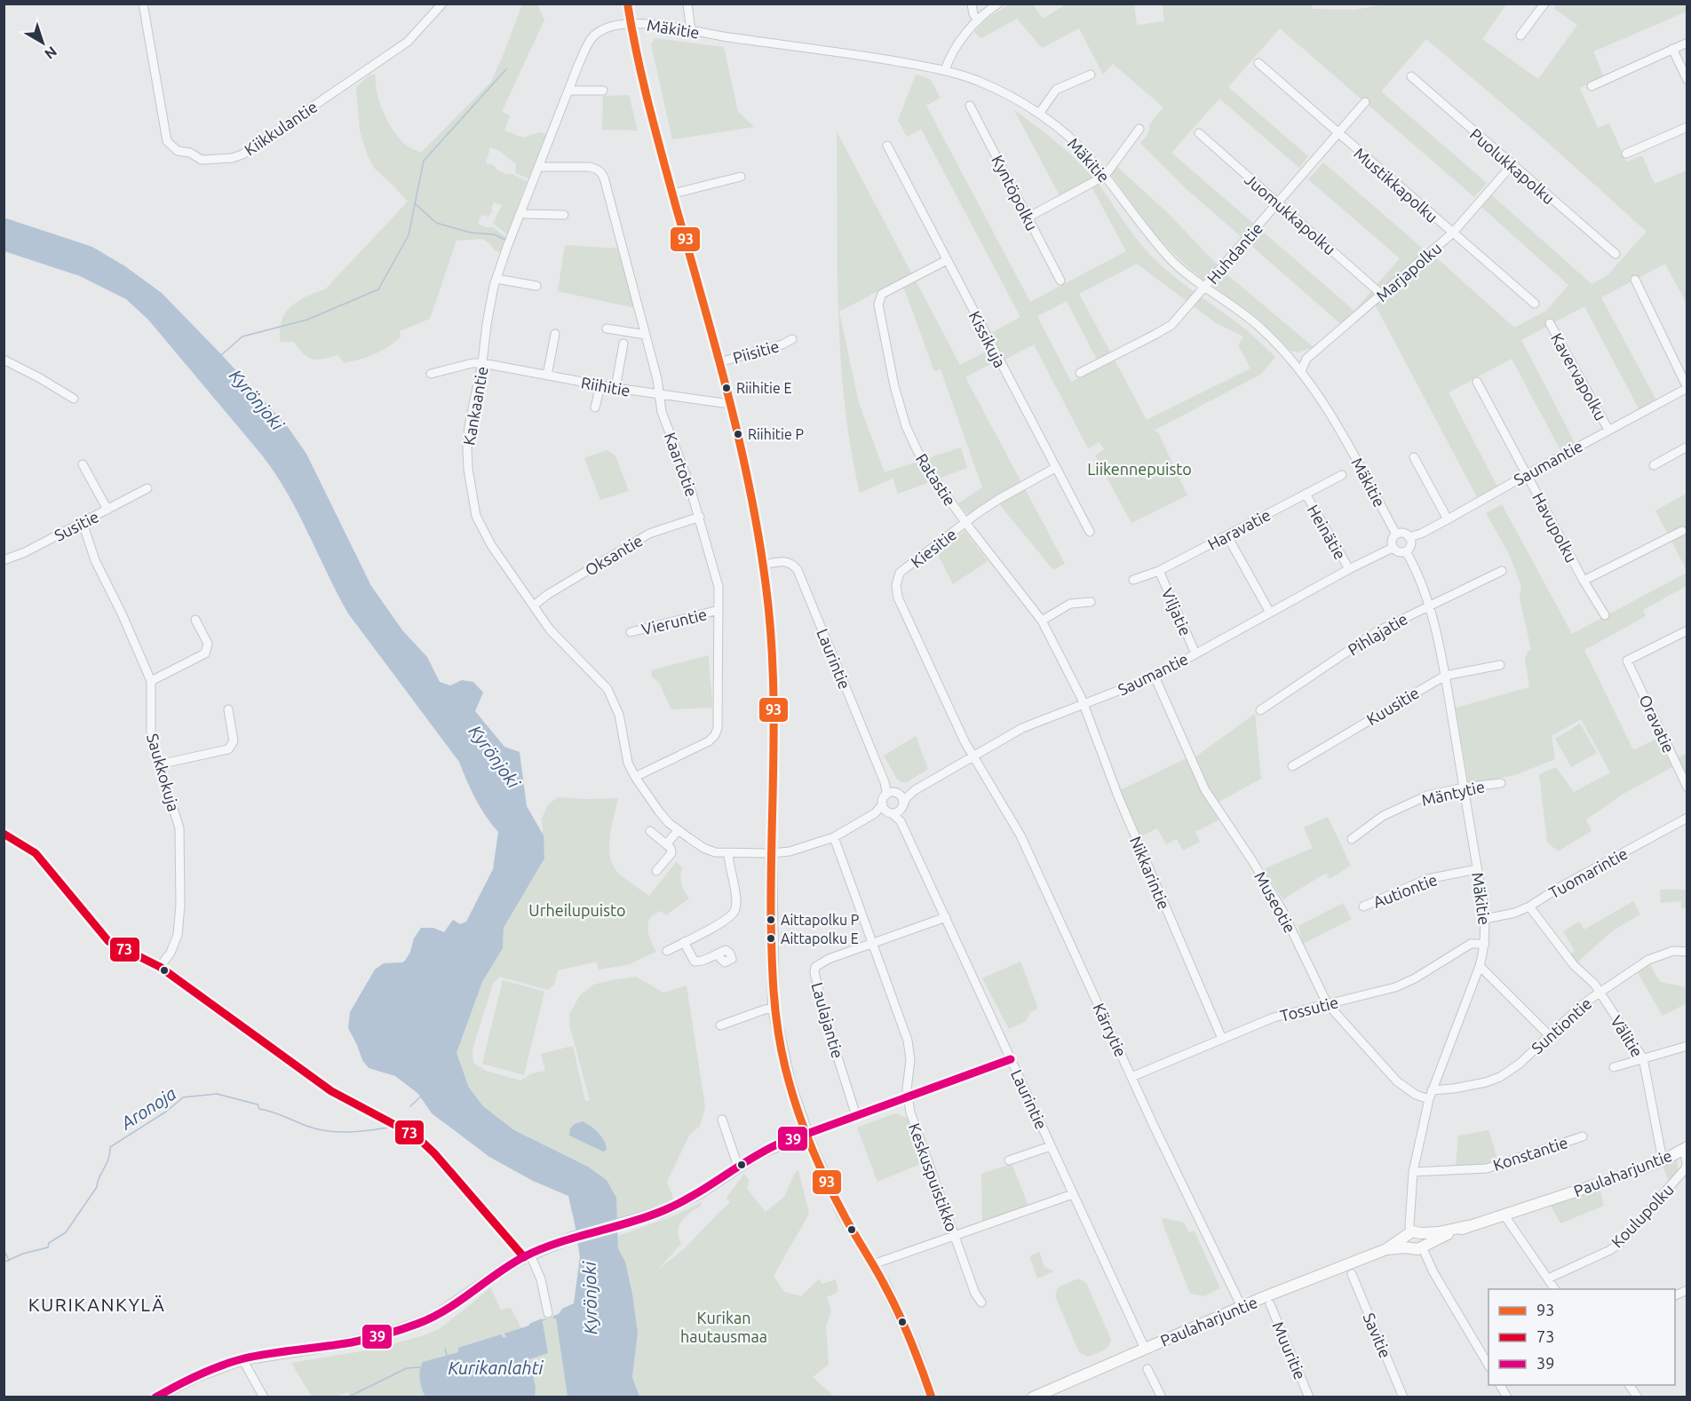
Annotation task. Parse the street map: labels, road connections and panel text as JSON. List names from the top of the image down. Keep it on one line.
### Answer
{"streets":{"main road":["Paulaharjuntie"],"street":["Mäkitie","Kiikkulantie","Puolukkapolku","Mustikkapolku","Kyntöpolku","Juomukkapolku","Huhdantie","Marjapolku","Kissikuja","Piisitie","Kavervapolku","Riihitie","Kankaantie","Saumantie","Kaartotie","Ratastie","Susitie","Havupolku","Haravatie","Heinätie","Kiesitie","Oksantie","Viljatie","Vieruntie","Pihlajatie","Laurintie","Kuusitie","Oravatie","Saukkokuja","Mäntytie","Nikkarintie","Tuomarintie","Autiontie","Museotie","Tossutie","Laulajantie","Suntiontie","Kärrytie","Välitie","Konstantie","Keskuspuistikko","Koulupolku","Savitie","Muuritie"]},"crossings":[["Mäkitie","Huhdantie"],["Mäkitie","Marjapolku"],["Mäkitie","Kankaantie"],["Mäkitie","Saumantie"],["Mäkitie","Pihlajatie"],["Mäkitie","Kuusitie"],["Mäkitie","Mäntytie"],["Mäkitie","Tuomarintie"],["Mäkitie","Autiontie"],["Mäkitie","Museotie"],["Mäkitie","Tossutie"],["Mäkitie","Suntiontie"],["Mäkitie","Konstantie"],["Mäkitie","Paulaharjuntie"],["Puolukkapolku","Marjapolku"],["Mustikkapolku","Huhdantie"],["Mustikkapolku","Marjapolku"],["Juomukkapolku","Huhdantie"],["Juomukkapolku","Marjapolku"],["Kissikuja","Ratastie"],["Kissikuja","Kiesitie"],["Kavervapolku","Saumantie"],["Riihitie","Kankaantie"],["Riihitie","Kaartotie"],["Kankaantie","Kaartotie"],["Kankaantie","Oksantie"],["Saumantie","Ratastie"],["Saumantie","Havupolku"],["Saumantie","Heinätie"],["Saumantie","Kiesitie"],["Saumantie","Viljatie"],["Saumantie","Laurintie"],["Saumantie","Nikkarintie"],["Saumantie","Museotie"],["Saumantie","Kärrytie"],["Kaartotie","Oksantie"],["Kaartotie","Vieruntie"],["Ratastie","Kiesitie"],["Ratastie","Nikkarintie"],["Susitie","Saukkokuja"],["Haravatie","Heinätie"],["Haravatie","Viljatie"],["Kiesitie","Kärrytie"],["Laurintie","Laulajantie"],["Laurintie","Paulaharjuntie"],["Nikkarintie","Tossutie"],["Tuomarintie","Välitie"],["Museotie","Tossutie"],["Tossutie","Kärrytie"],["Laulajantie","Keskuspuistikko"],["Suntiontie","Välitie"],["Kärrytie","Paulaharjuntie"],["Välitie","Paulaharjuntie"],["Paulaharjuntie","Koulupolku"]],"districts":["KURIKANKYLÄ"],"water":["Kyrönjoki","Aronoja","Kurikanlahti"],"parks":["Liikennepuisto","Urheilupuisto","Kurikan hautausmaa"],"places":["Riihitie E","Riihitie P","Aittapolku P","Aittapolku E"],"lines":["transit line 93","transit line 73","transit line 39"],"legend":["93","73","39"],"north":"bottom right"}
